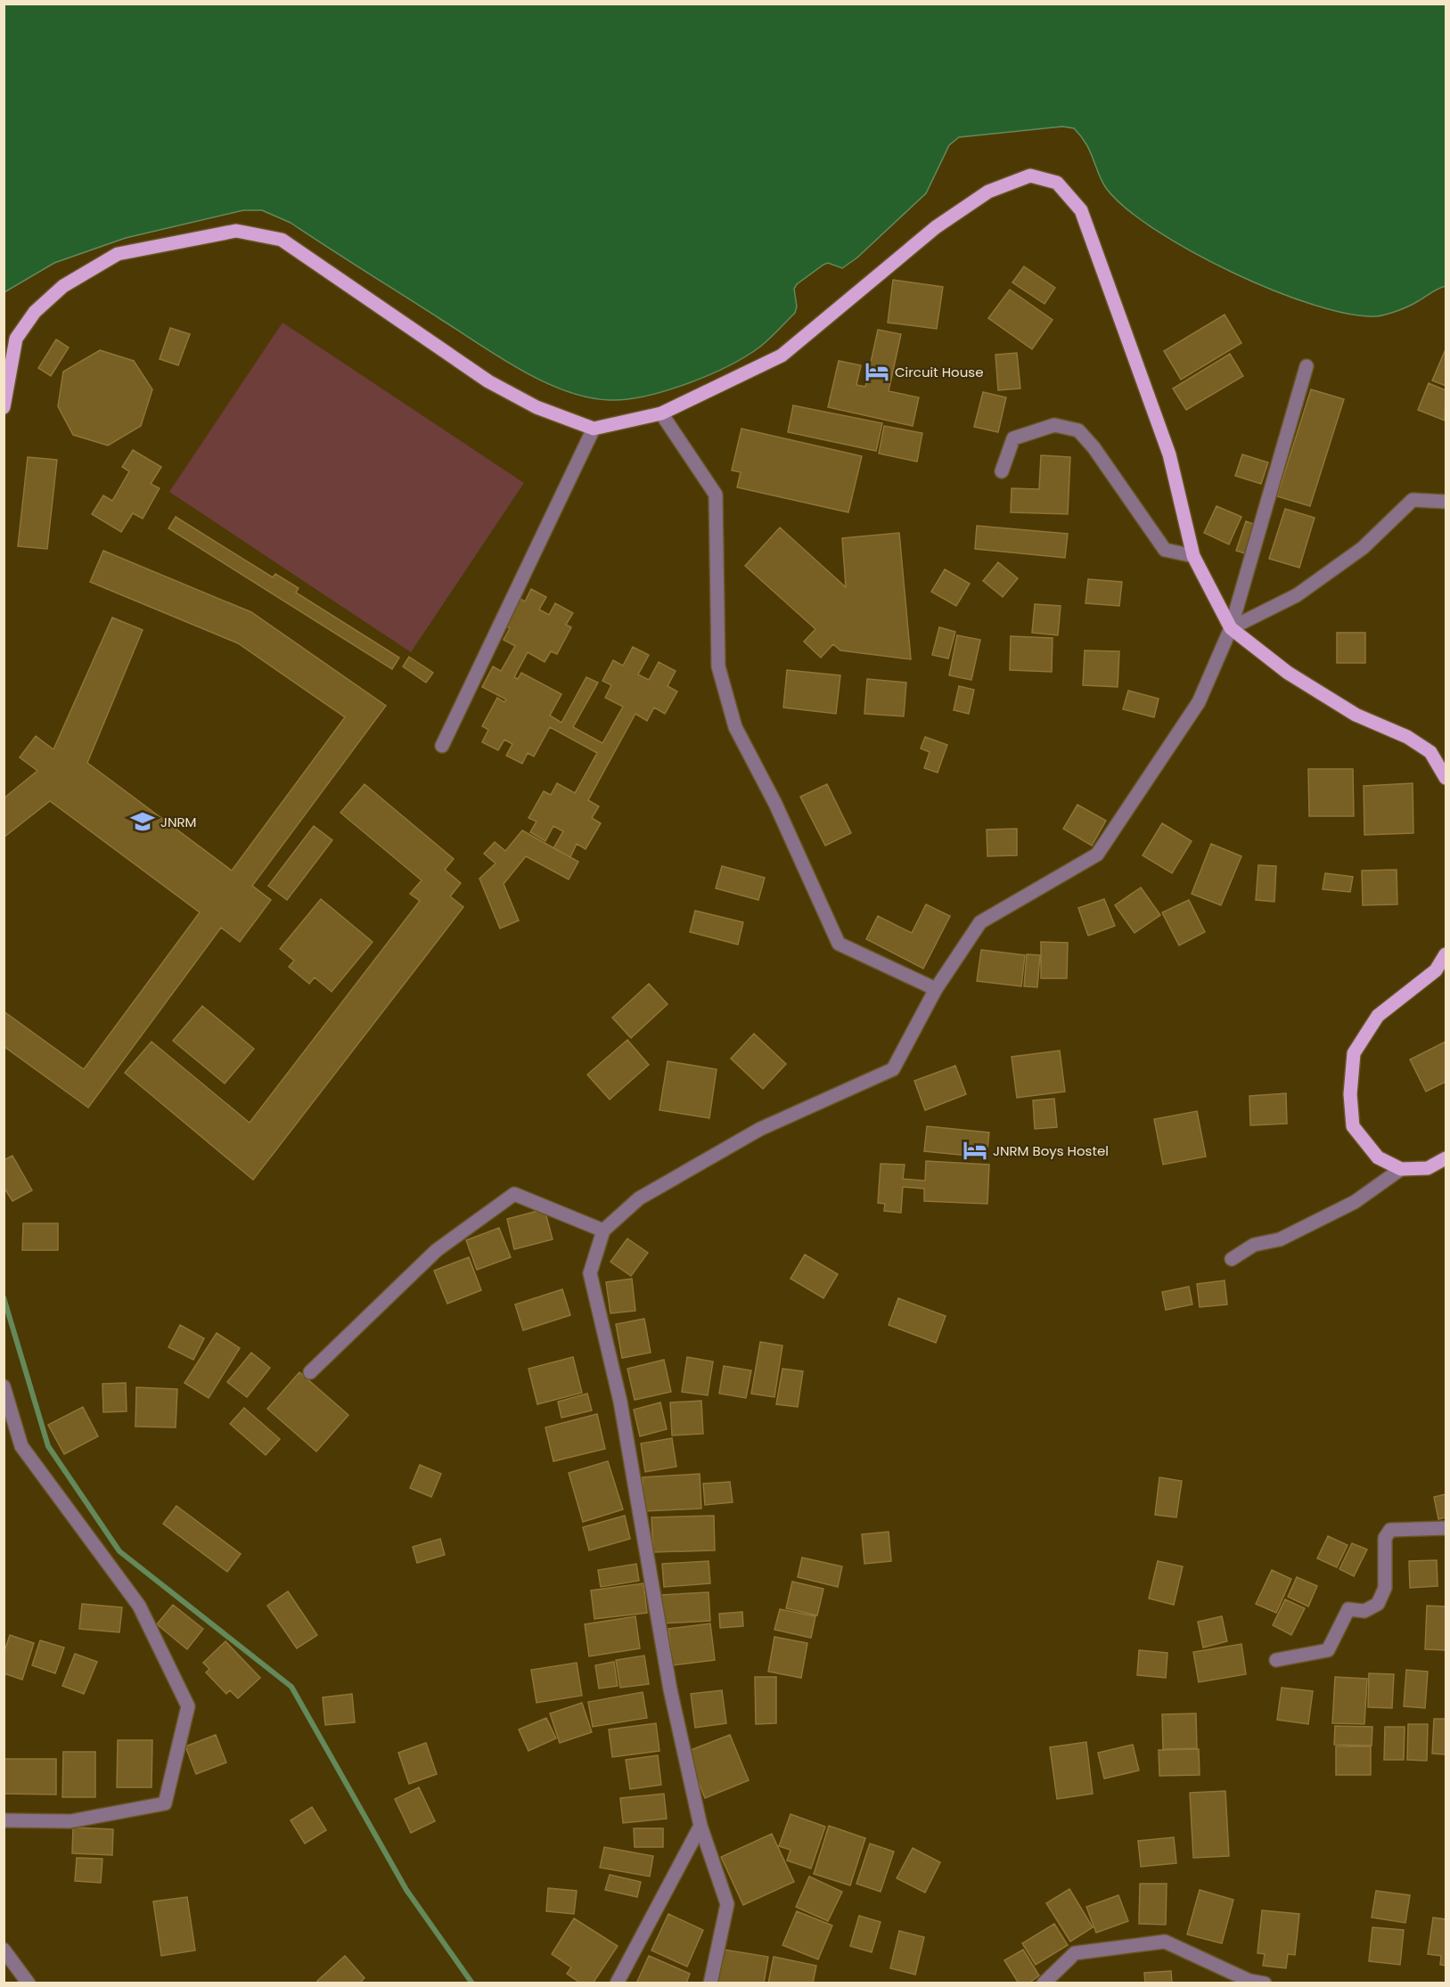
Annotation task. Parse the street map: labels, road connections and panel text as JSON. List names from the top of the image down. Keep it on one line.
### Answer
{"places":{"hotel":["Circuit House","JNRM Boys Hostel"],"school or university":["JNRM"]}}
